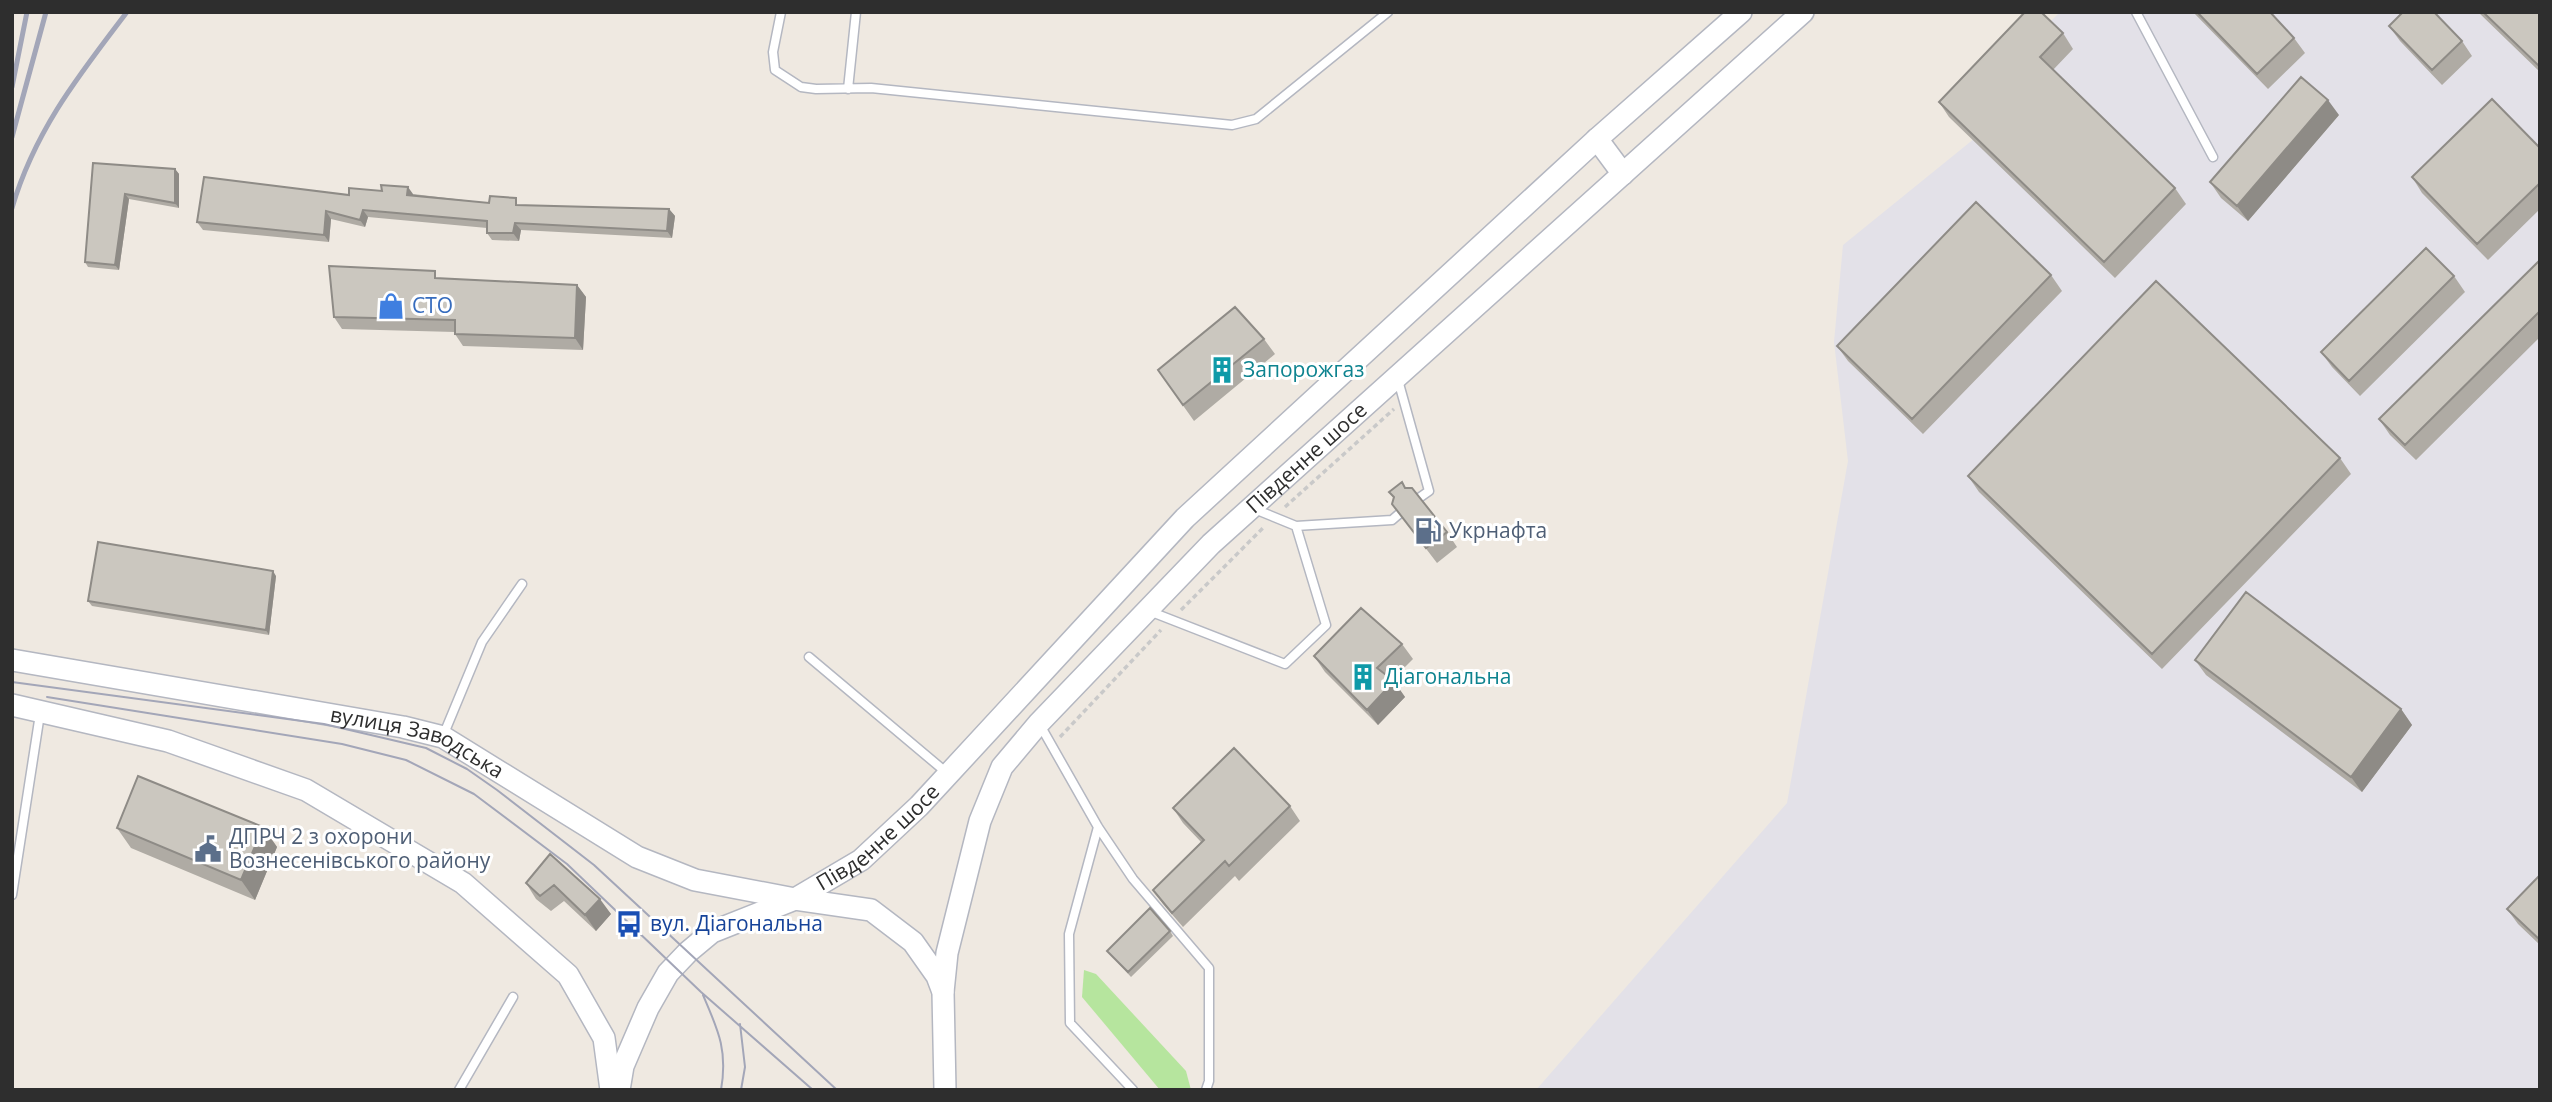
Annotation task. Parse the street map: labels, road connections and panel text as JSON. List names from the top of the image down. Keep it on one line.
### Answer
{"streets":{"main road":["Південне шосе","вулиця Заводська"]},"crossings":[["Південне шосе","вулиця Заводська"]],"places":{"shop":["СТО"],"building":["Запорожгаз","Діагональна"],"fuel station":["Укрнафта"],"public building":["ДПРЧ 2 з охорони Вознесенівського району"],"bus stop":["вул. Діагональна"]}}
